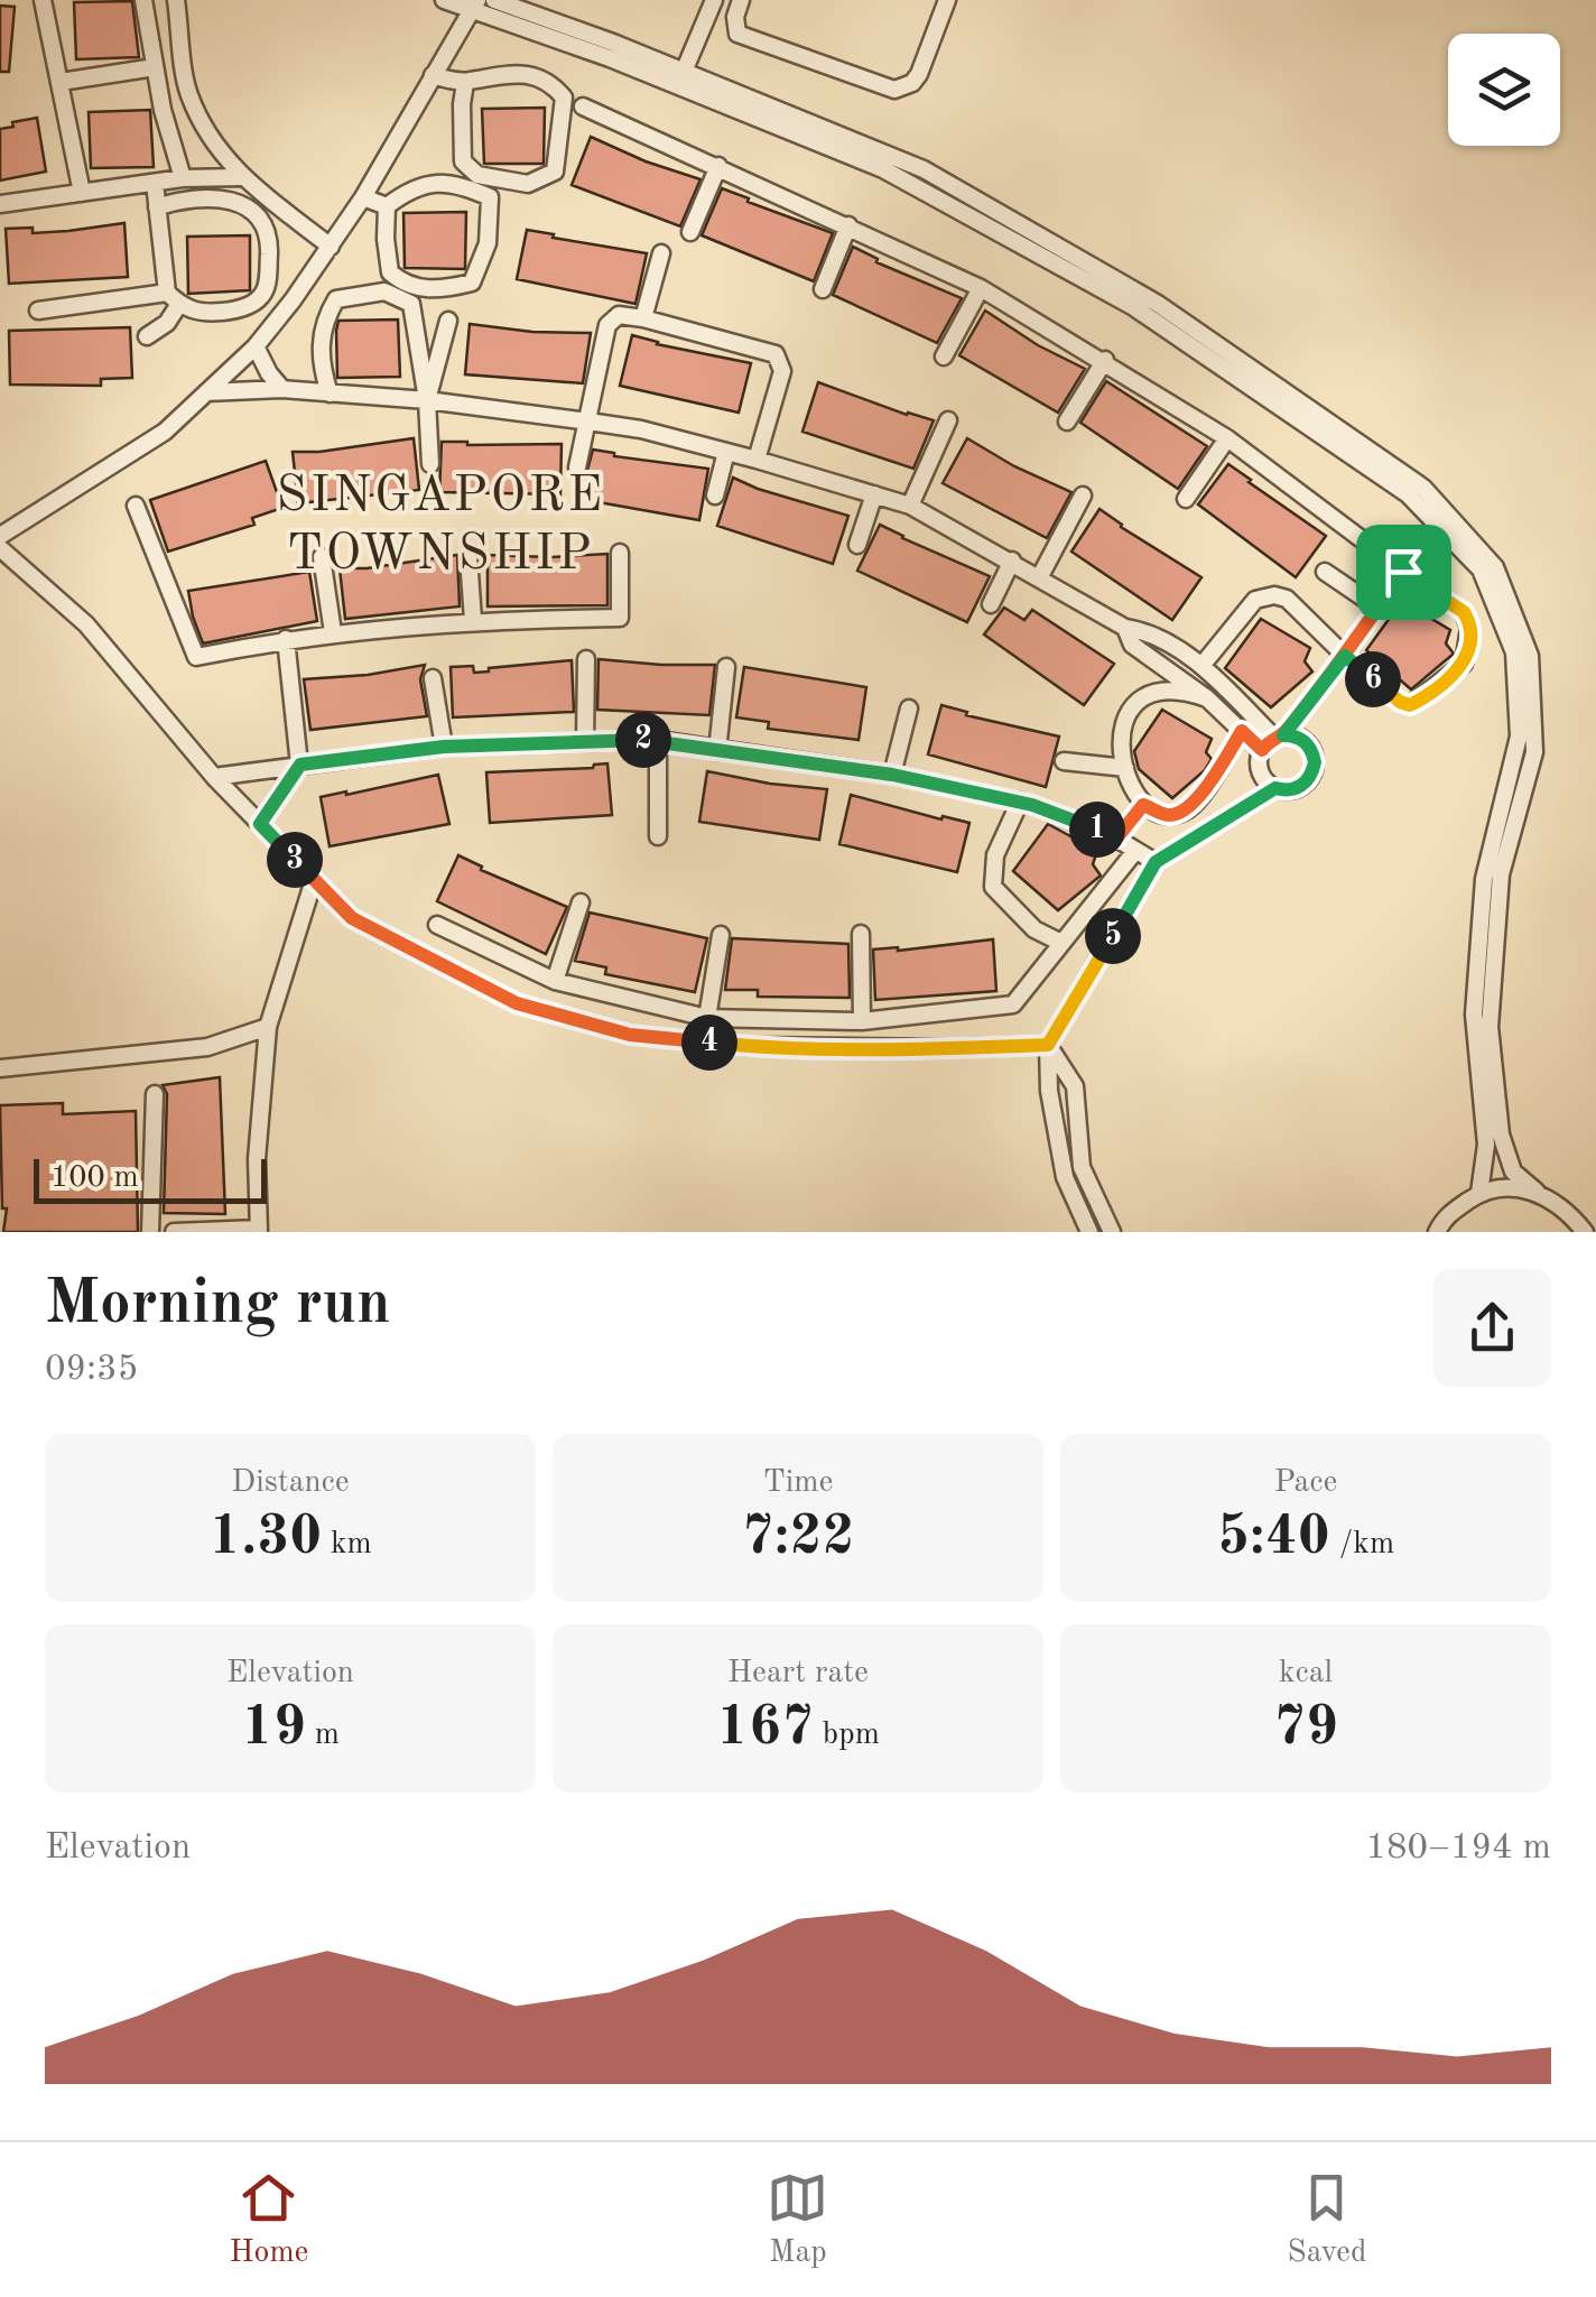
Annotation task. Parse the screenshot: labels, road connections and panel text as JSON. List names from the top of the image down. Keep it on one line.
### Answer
{"districts":["SINGAPORE TOWNSHIP"],"scale_bar":"100 m","page":{"pins":["6","2","1","3","5","4"],"scale":"100 m","heading":["Morning run","09:35"],"stats":[["Distance","1.30 km"],["Time","7:22"],["Pace","5:40 /km"],["Elevation","19 m"],["Heart rate","167 bpm"],["kcal","79"]],"chart":["Elevation","180–194 m"],"tabs":["Home","Map","Saved"]}}
